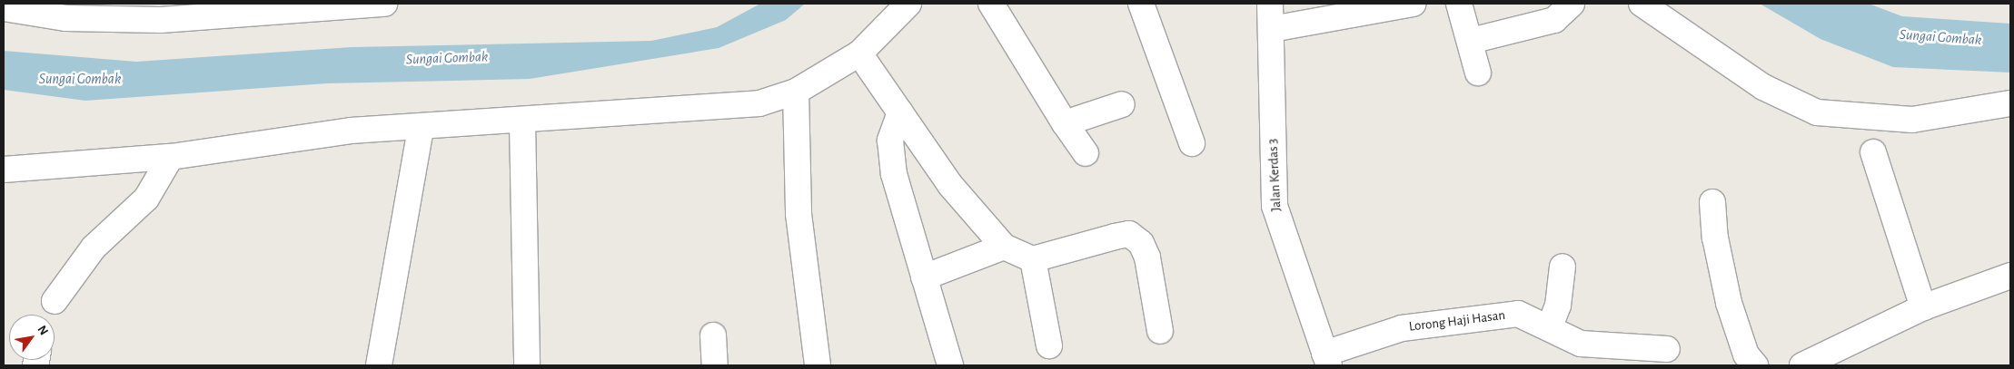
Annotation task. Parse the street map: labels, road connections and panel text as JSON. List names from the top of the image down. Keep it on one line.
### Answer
{"streets":{"street":["Jalan Kerdas 3","Lorong Haji Hasan"]},"crossings":[["Jalan Kerdas 3","Lorong Haji Hasan"]],"water":["Sungai Gombak"],"north":"top right"}
